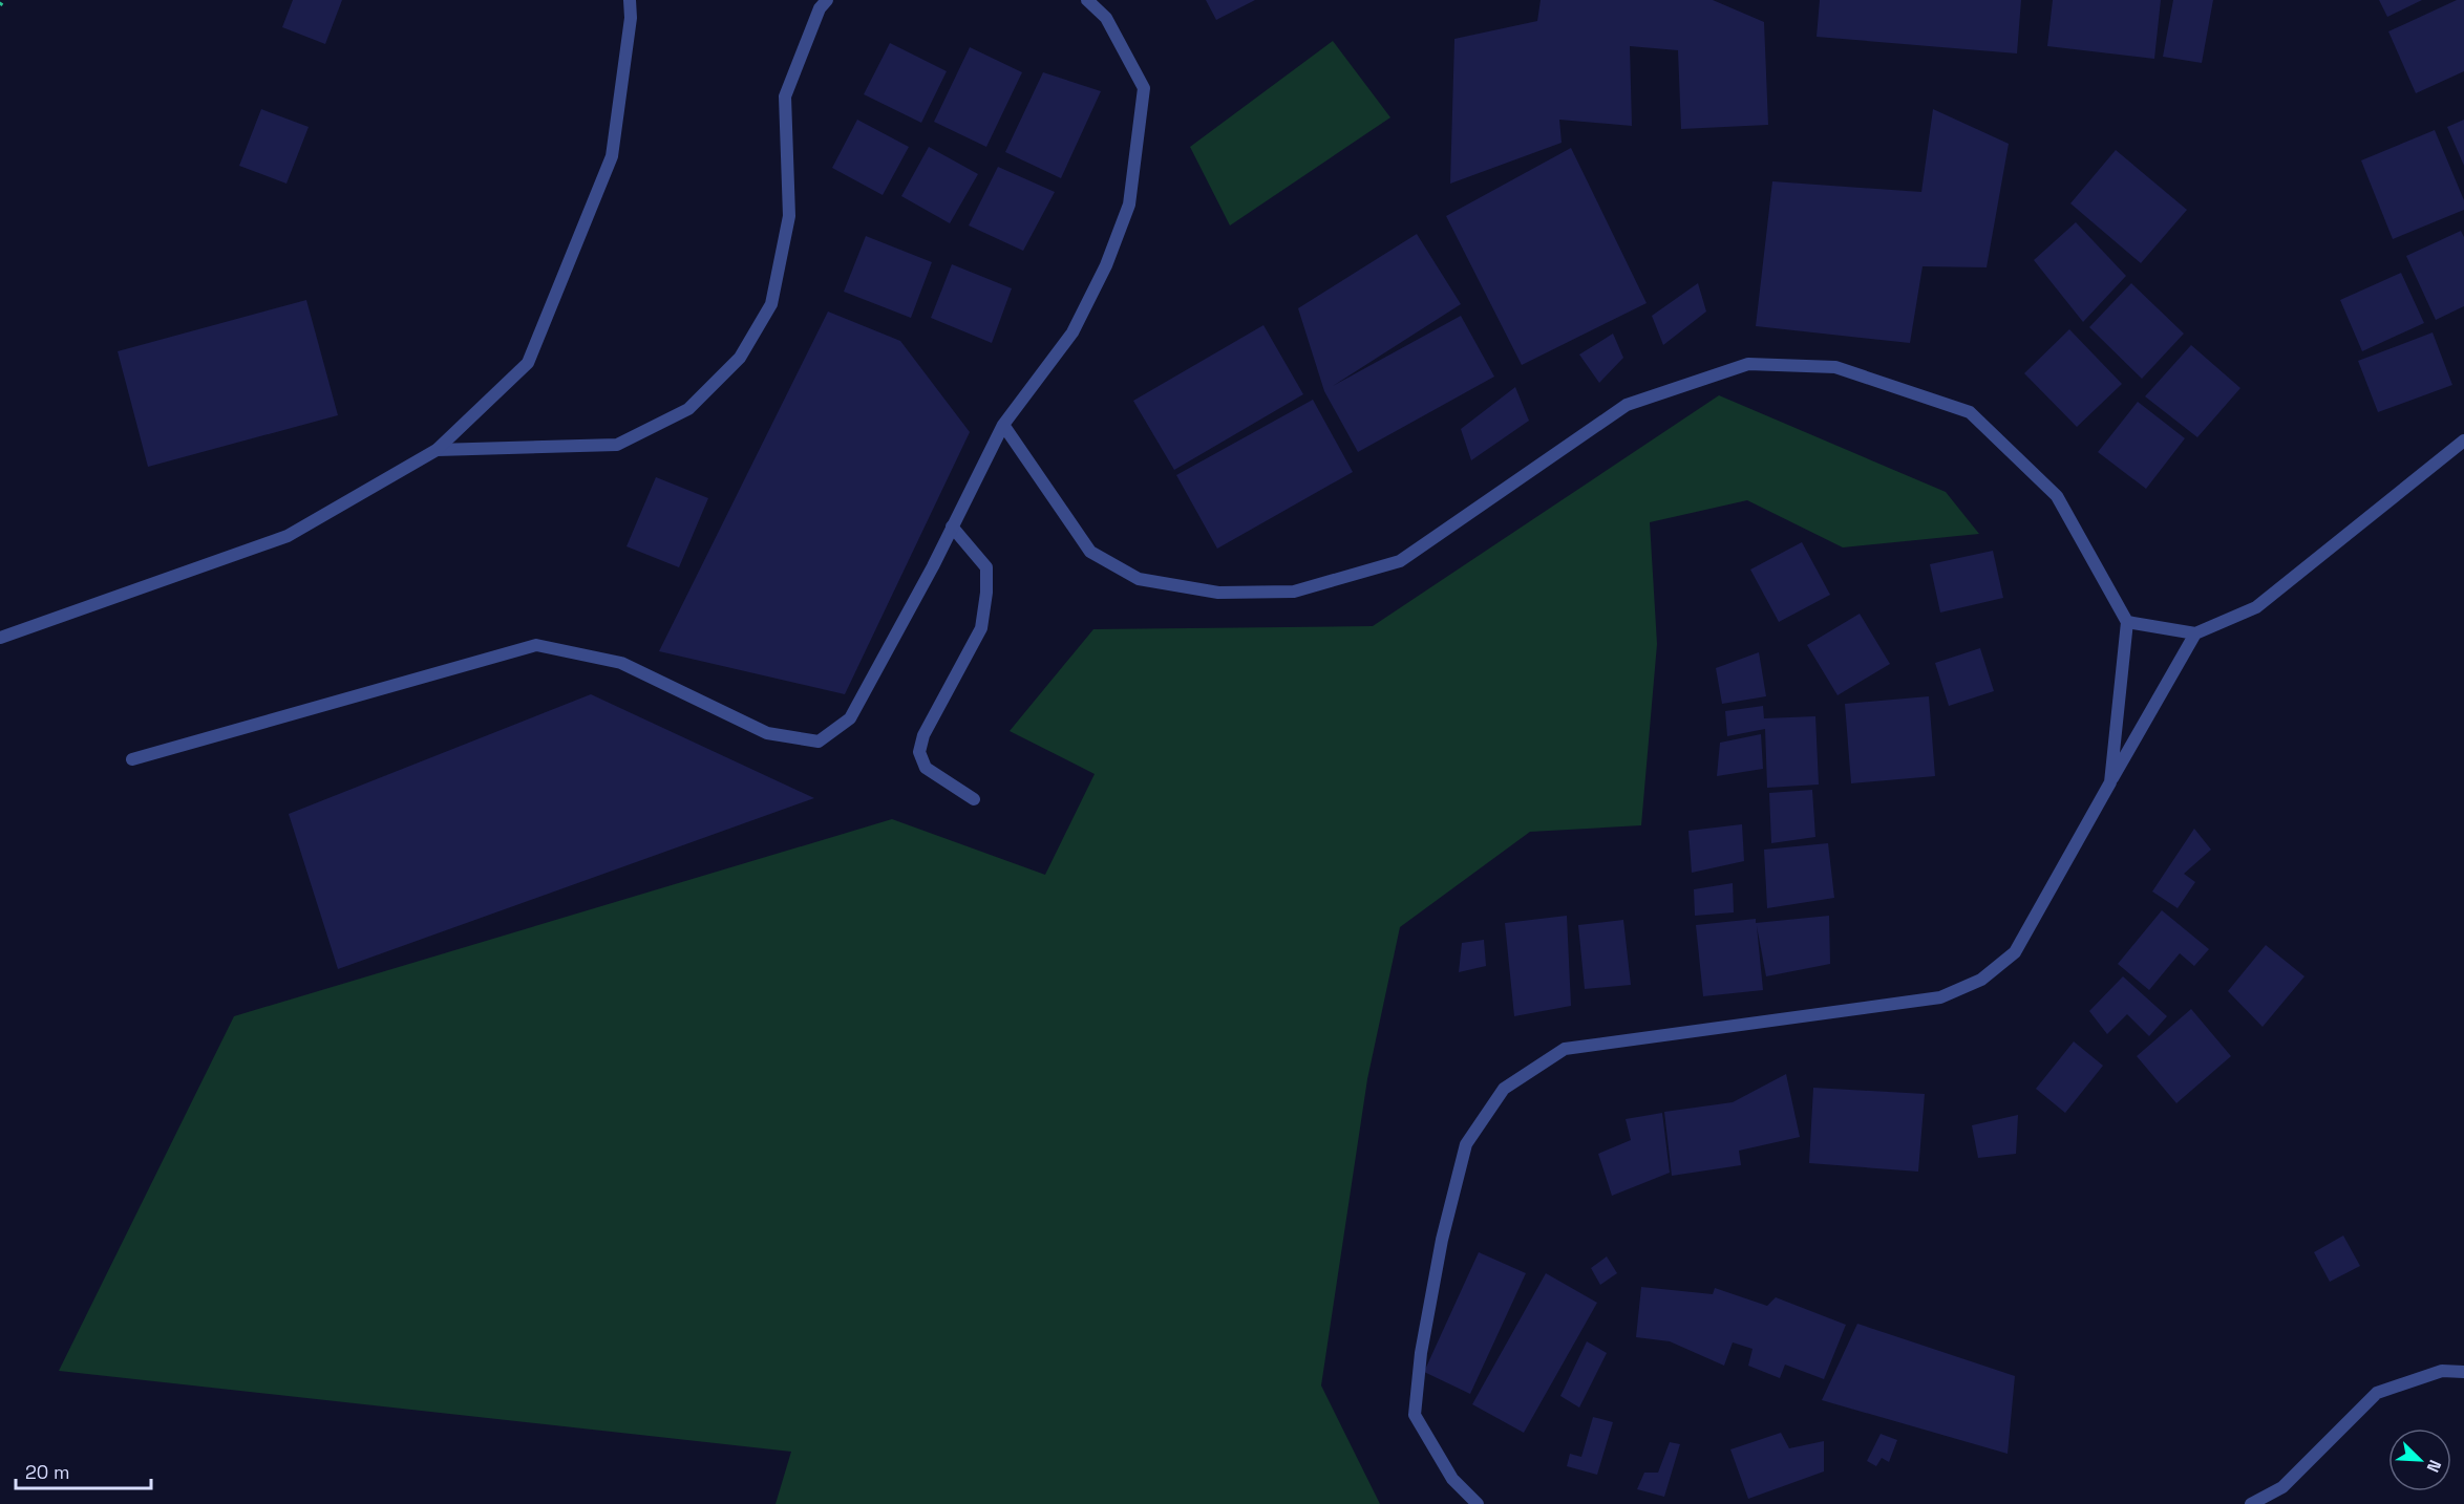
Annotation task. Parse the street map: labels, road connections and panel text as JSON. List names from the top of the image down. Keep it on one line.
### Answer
{"scale_bar":"20 m","north":"bottom right"}
